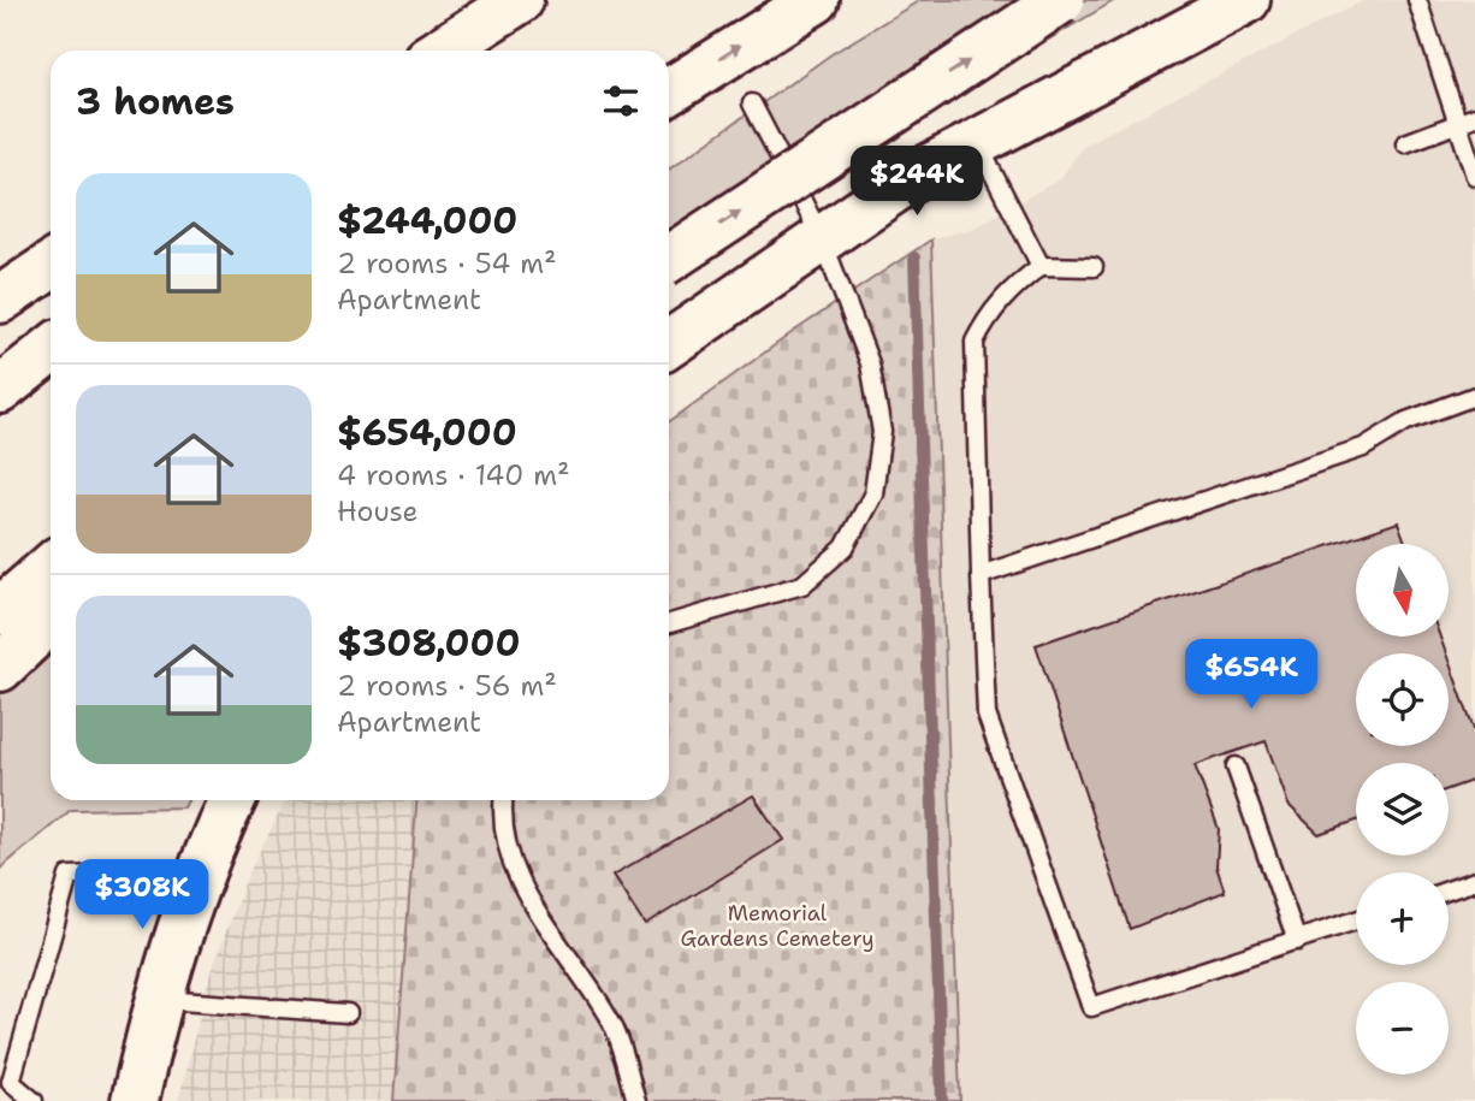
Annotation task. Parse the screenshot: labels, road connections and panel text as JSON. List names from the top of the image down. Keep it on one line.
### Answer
{"parks":["Memorial Gardens Cemetery"],"north":"bottom","page":{"heading":"3 homes","price":["$244K","$654K","$308K"],"list":[{"name":"$244,000","note":"2 rooms · 54 m² · Apartment"},{"name":"$654,000","note":"4 rooms · 140 m² · House"},{"name":"$308,000","note":"2 rooms · 56 m² · Apartment"}],"map_buttons":["+","−"]}}
